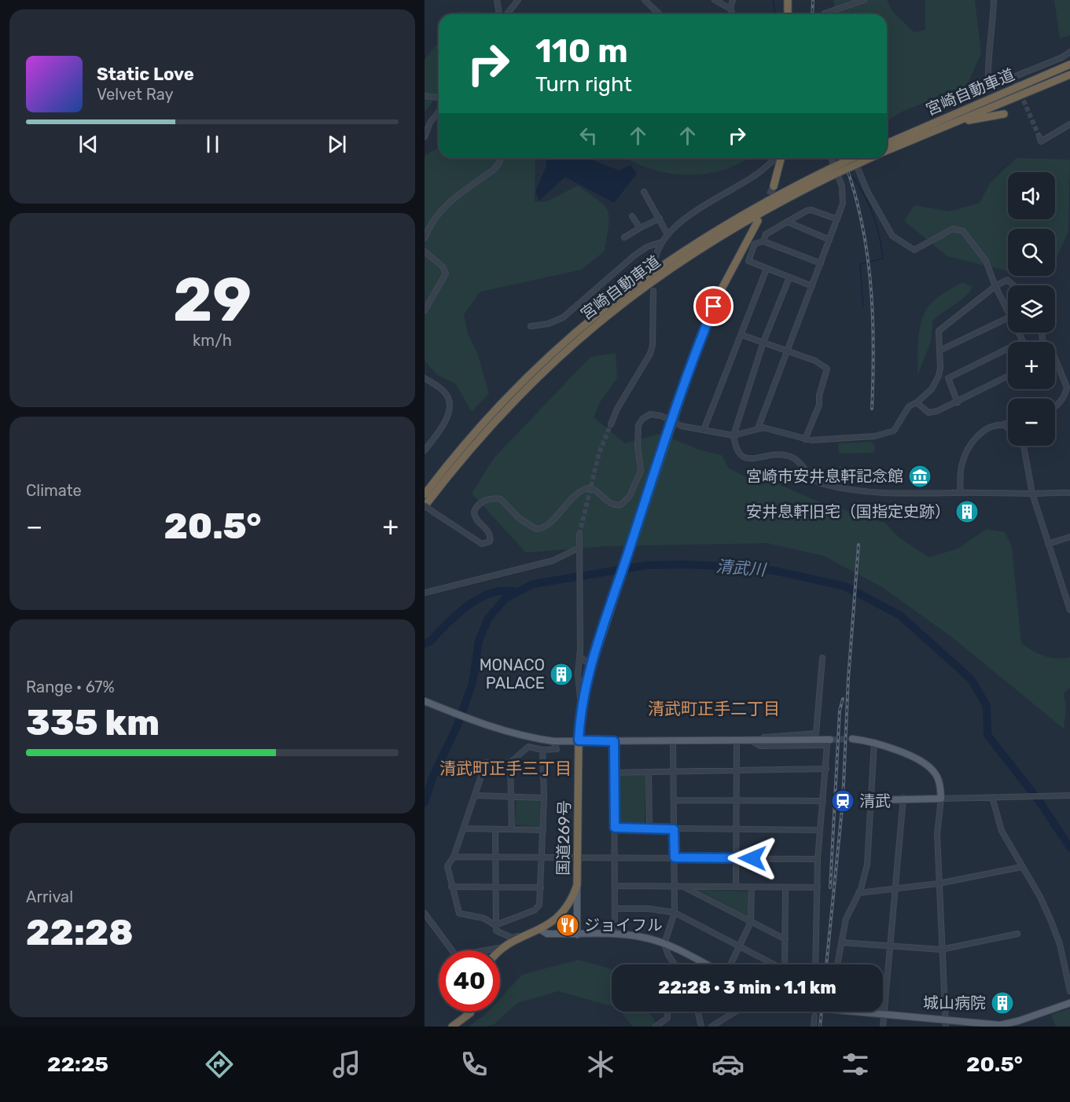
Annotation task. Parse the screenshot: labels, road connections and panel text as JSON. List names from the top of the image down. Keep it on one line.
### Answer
{"streets":{"highway":["宮崎自動車道","国道269号"]},"districts":["清武町正手二丁目","清武町正手三丁目"],"water":["清武川"],"places":{"museum":["宮崎市安井息軒記念館"],"building":["安井息軒旧宅（国指定史跡）","MONACO PALACE","城山病院"],"station":["清武"],"restaurant":["ジョイフル"]},"page":{"turn":["110 m","Turn right"],"song":["Static Love","Velvet Ray"],"map_buttons":["+","−"],"tile":[["29","km/h"],"Climate",["Range · 67%","335 km"],["Arrival","22:28"]],"heat":["−","20.5°","+"],"limit":"40","trip":"22:28 · 3 min · 1.1 km","tabs":["22:25","20.5°"]}}
